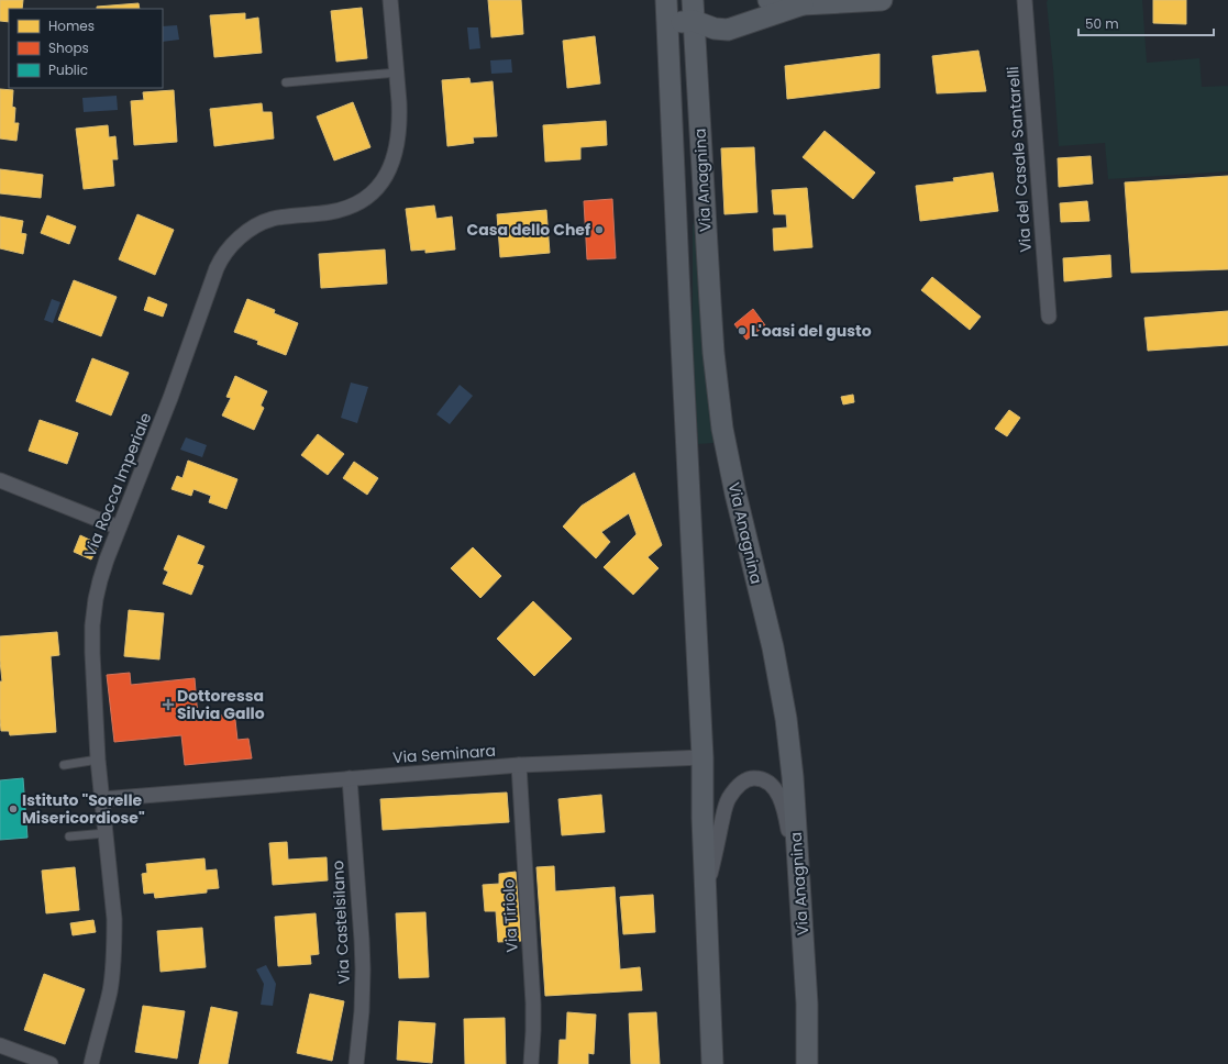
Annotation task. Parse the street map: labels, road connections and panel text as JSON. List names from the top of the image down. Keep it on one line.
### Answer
{"streets":{"main road":["Via Anagnina"],"street":["Via del Casale Santarelli","Via Rocca Imperiale","Via Seminara","Via Tiriolo","Via Castelsilano"]},"crossings":[["Via Anagnina","Via Seminara"],["Via Rocca Imperiale","Via Seminara"],["Via Seminara","Via Tiriolo"],["Via Seminara","Via Castelsilano"]],"places":{"other":["Casa dello Chef","L'oasi del gusto","Istituto \"Sorelle Misericordiose\""],"health":["Dottoressa Silvia Gallo"]},"legend":["Homes","Shops","Public"],"scale_bar":"50 m"}
